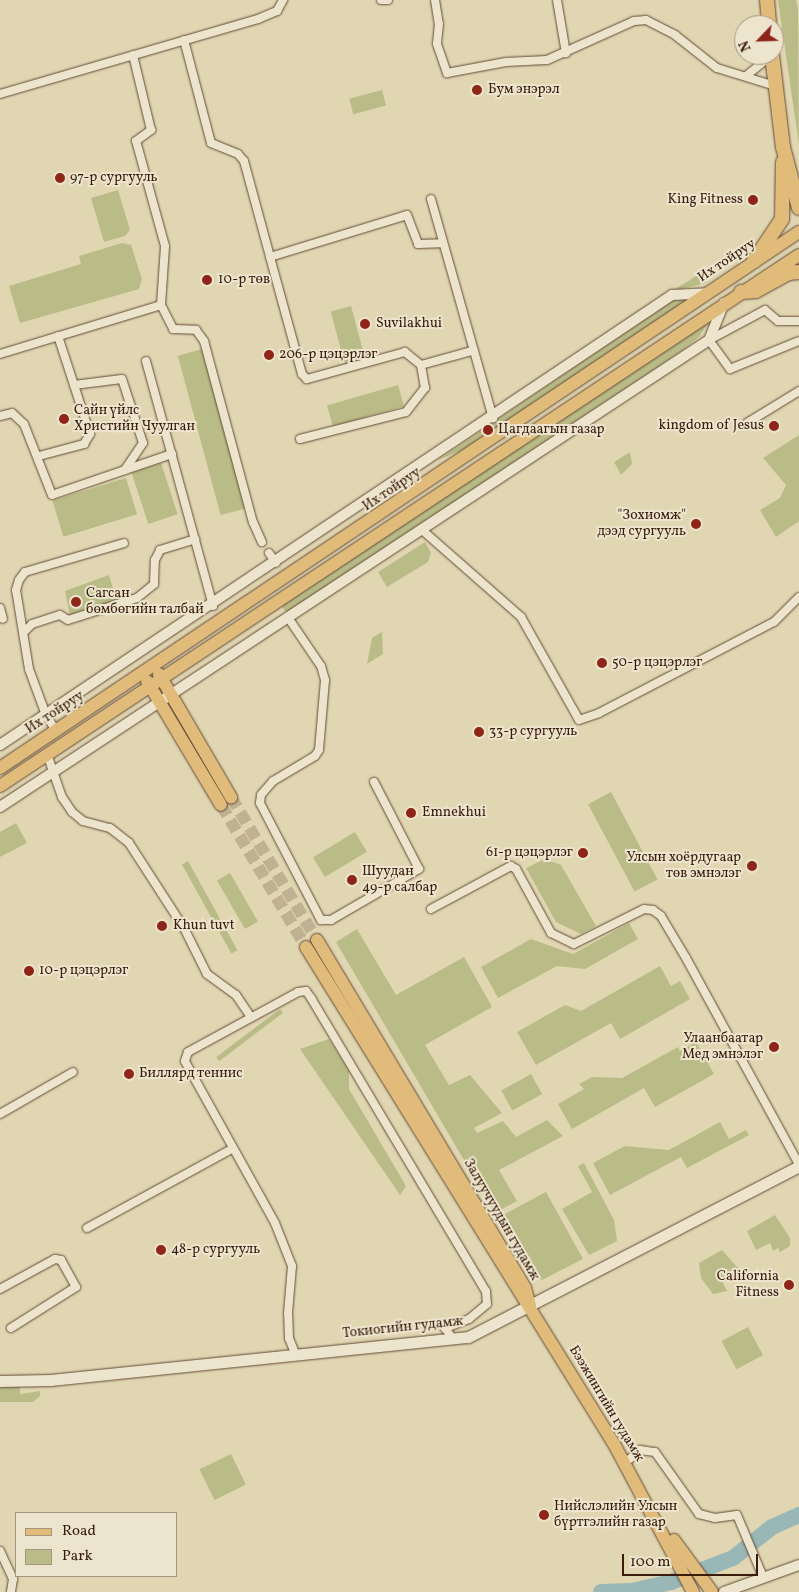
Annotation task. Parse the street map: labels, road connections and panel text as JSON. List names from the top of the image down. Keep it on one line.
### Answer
{"streets":{"main road":["Их тойруу","Залуучуудын гудамж","Токиогийн гудамж","Бээжингийн гудамж"]},"crossings":[["Залуучуудын гудамж","Токиогийн гудамж"],["Залуучуудын гудамж","Бээжингийн гудамж"],["Токиогийн гудамж","Бээжингийн гудамж"]],"places":["Бум энэрэл","97-р сургууль","King Fitness","10-р төв","Suvilakhui","206-р цэцэрлэг","Сайн үйлс Христийн Чуулган","kingdom of Jesus","Цагдаагын газар","\"Зохиомж\" дээд сургууль","Сагсан бөмбөгийн талбай","50-р цэцэрлэг","33-р сургууль","Emnekhui","61-р цэцэрлэг","Улсын хоёрдугаар төв эмнэлэг","Шуудан 49-р салбар","Khun tuvt","10-р цэцэрлэг","Улаанбаатар Мед эмнэлэг","Биллярд теннис","48-р сургууль","California Fitness","Нийслэлийн Улсын бүртгэлийн газар"],"legend":["Road","Park"],"scale_bar":"100 m","north":"bottom left"}
